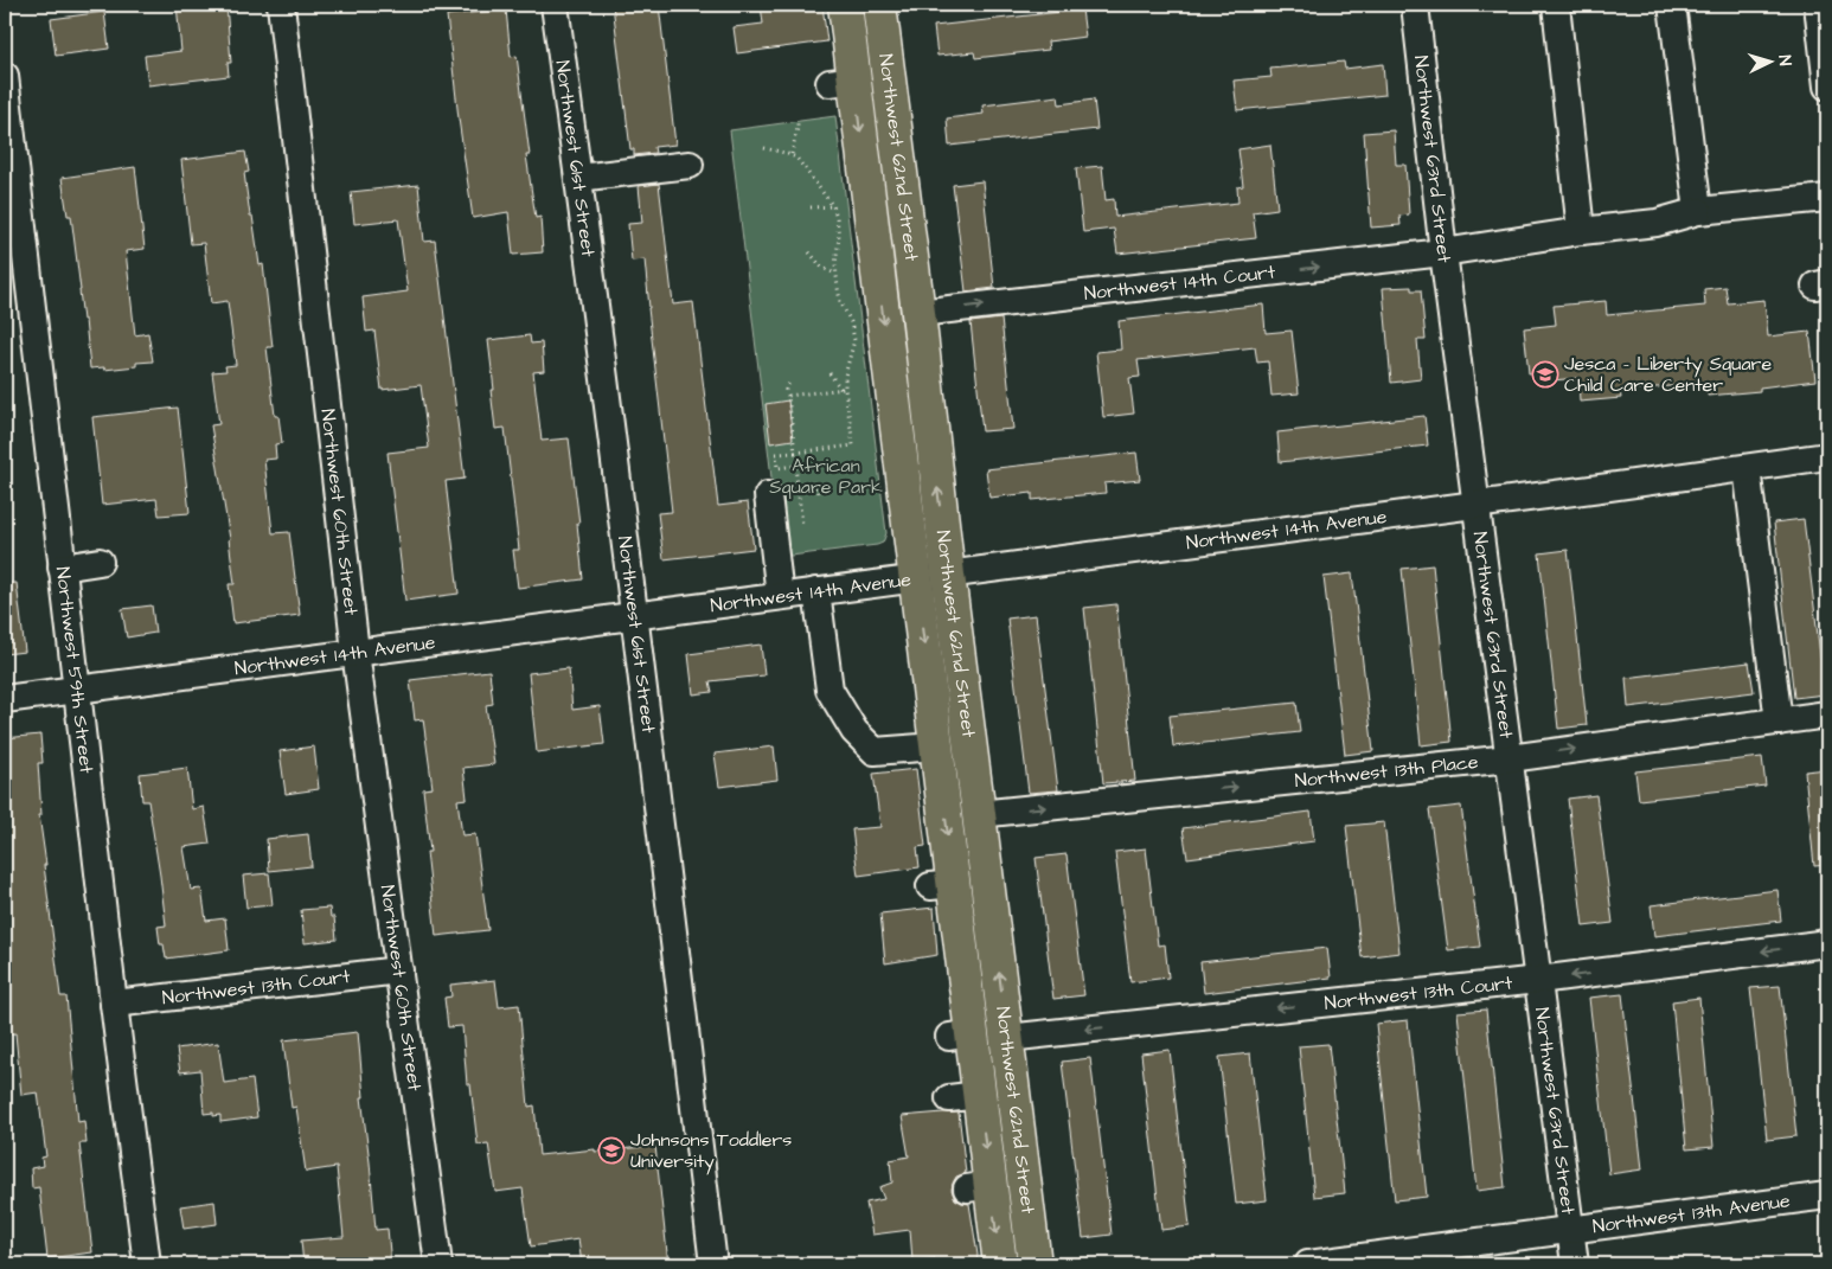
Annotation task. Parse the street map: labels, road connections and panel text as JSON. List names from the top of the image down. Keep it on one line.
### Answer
{"streets":{"main road":["Northwest 62nd Street"],"street":["Northwest 61st Street","Northwest 63rd Street","Northwest 14th Court","Northwest 60th Street","Northwest 14th Avenue","Northwest 59th Street","Northwest 13th Place","Northwest 13th Court","Northwest 13th Avenue"]},"crossings":[["Northwest 61st Street","Northwest 14th Avenue"],["Northwest 62nd Street","Northwest 14th Court"],["Northwest 62nd Street","Northwest 14th Avenue"],["Northwest 62nd Street","Northwest 13th Place"],["Northwest 62nd Street","Northwest 13th Court"],["Northwest 63rd Street","Northwest 14th Court"],["Northwest 63rd Street","Northwest 14th Avenue"],["Northwest 63rd Street","Northwest 13th Place"],["Northwest 63rd Street","Northwest 13th Court"],["Northwest 63rd Street","Northwest 13th Avenue"],["Northwest 60th Street","Northwest 14th Avenue"],["Northwest 60th Street","Northwest 13th Court"],["Northwest 14th Avenue","Northwest 59th Street"],["Northwest 59th Street","Northwest 13th Court"]],"one_way":["Northwest 14th Court","Northwest 13th Place","Northwest 13th Court"],"parks":["African Square Park"],"places":{"school or university":["Jesca - Liberty Square Child Care Center","Johnsons Toddlers University"]},"north":"right"}
